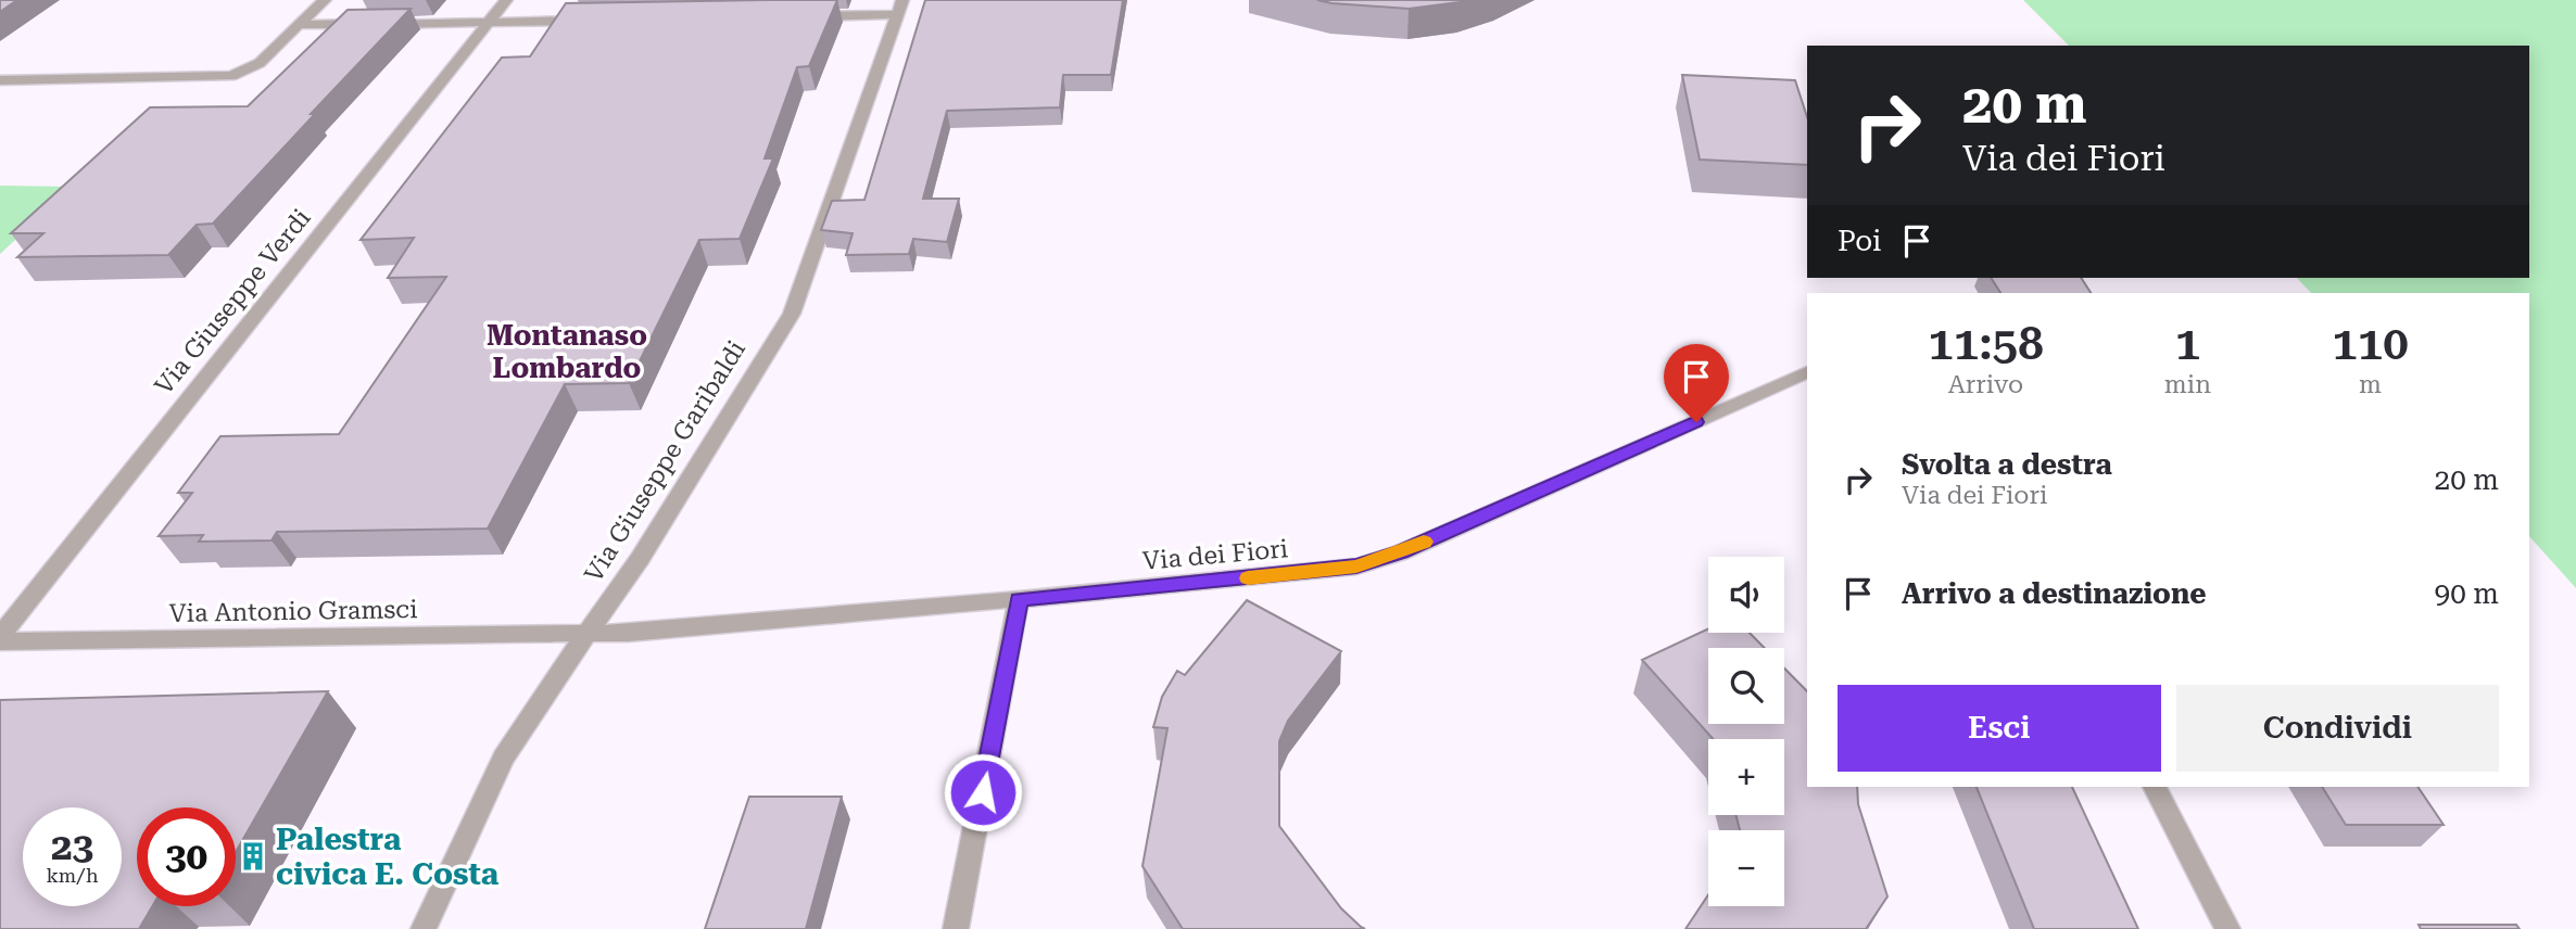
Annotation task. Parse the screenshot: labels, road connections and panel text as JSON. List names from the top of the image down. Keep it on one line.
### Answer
{"streets":{"street":["Via Giuseppe Verdi","Via Giuseppe Garibaldi","Via dei Fiori","Via Antonio Gramsci"]},"crossings":[["Via Giuseppe Verdi","Via Antonio Gramsci"],["Via Giuseppe Garibaldi","Via dei Fiori"],["Via Giuseppe Garibaldi","Via Antonio Gramsci"],["Via dei Fiori","Via Antonio Gramsci"]],"districts":["Montanaso Lombardo"],"places":{"building":["Palestra civica E. Costa"]},"page":{"turn":["20 m","Via dei Fiori"],"then":"Poi","eta":["11:58","Arrivo","1","min","110","m"],"list":[{"name":"Svolta a destra","note":"Via dei Fiori","value":"20 m"},{"name":"Arrivo a destinazione","value":"90 m"}],"map_buttons":["+","−"],"buttons":["Esci","Condividi"],"speed":"23 km/h","limit":"30"}}
